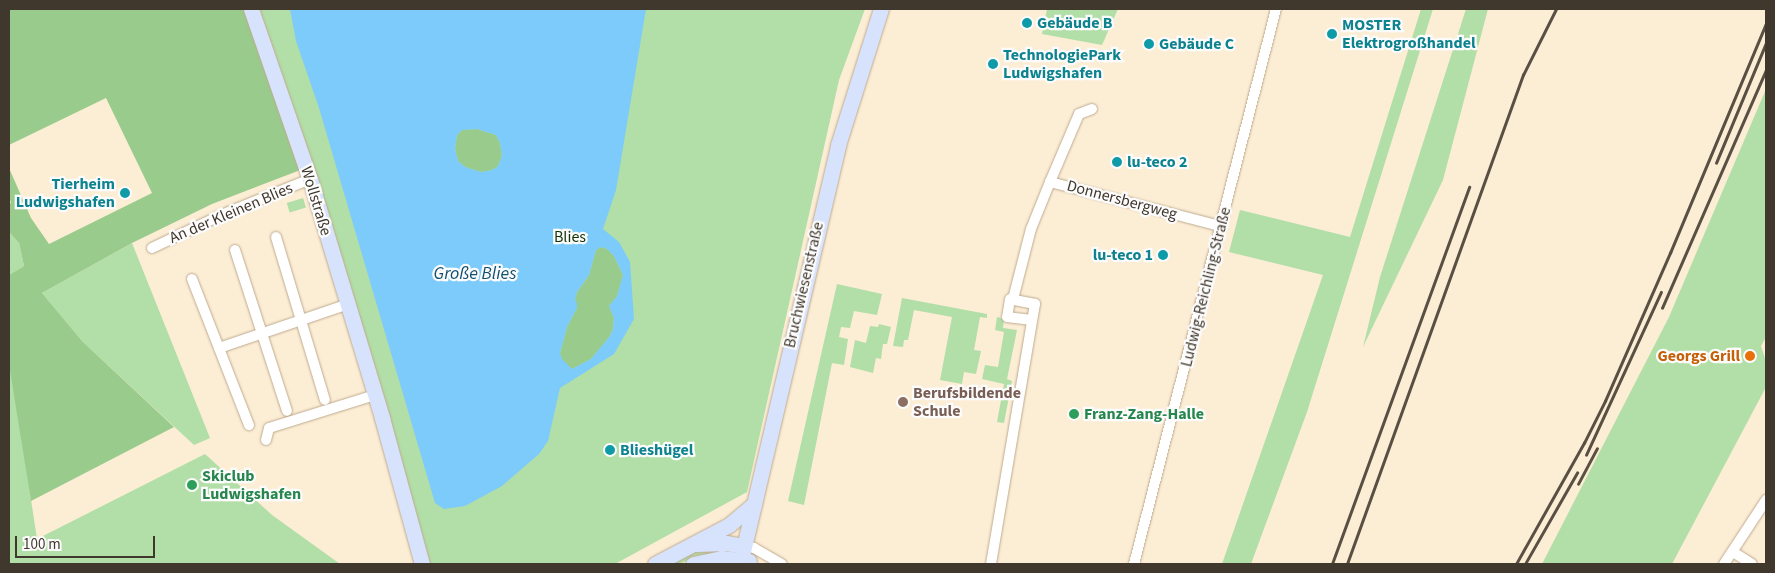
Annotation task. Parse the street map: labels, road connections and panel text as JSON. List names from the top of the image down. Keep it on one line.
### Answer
{"streets":{"main road":["Wollstraße","Bruchwiesenstraße"],"street":["Donnersbergweg","An der Kleinen Blies","Ludwig-Reichling-Straße"]},"crossings":[["Donnersbergweg","Ludwig-Reichling-Straße"],["Wollstraße","An der Kleinen Blies"]],"water":["Große Blies"],"parks":["Blies"],"places":["Gebäude B","MOSTER Elektrogroßhandel","Gebäude C","TechnologiePark Ludwigshafen","lu-teco 2","Tierheim Ludwigshafen","lu-teco 1","Georgs Grill","Berufsbildende Schule","Franz-Zang-Halle","Blieshügel","Skiclub Ludwigshafen"],"scale_bar":"100 m"}
